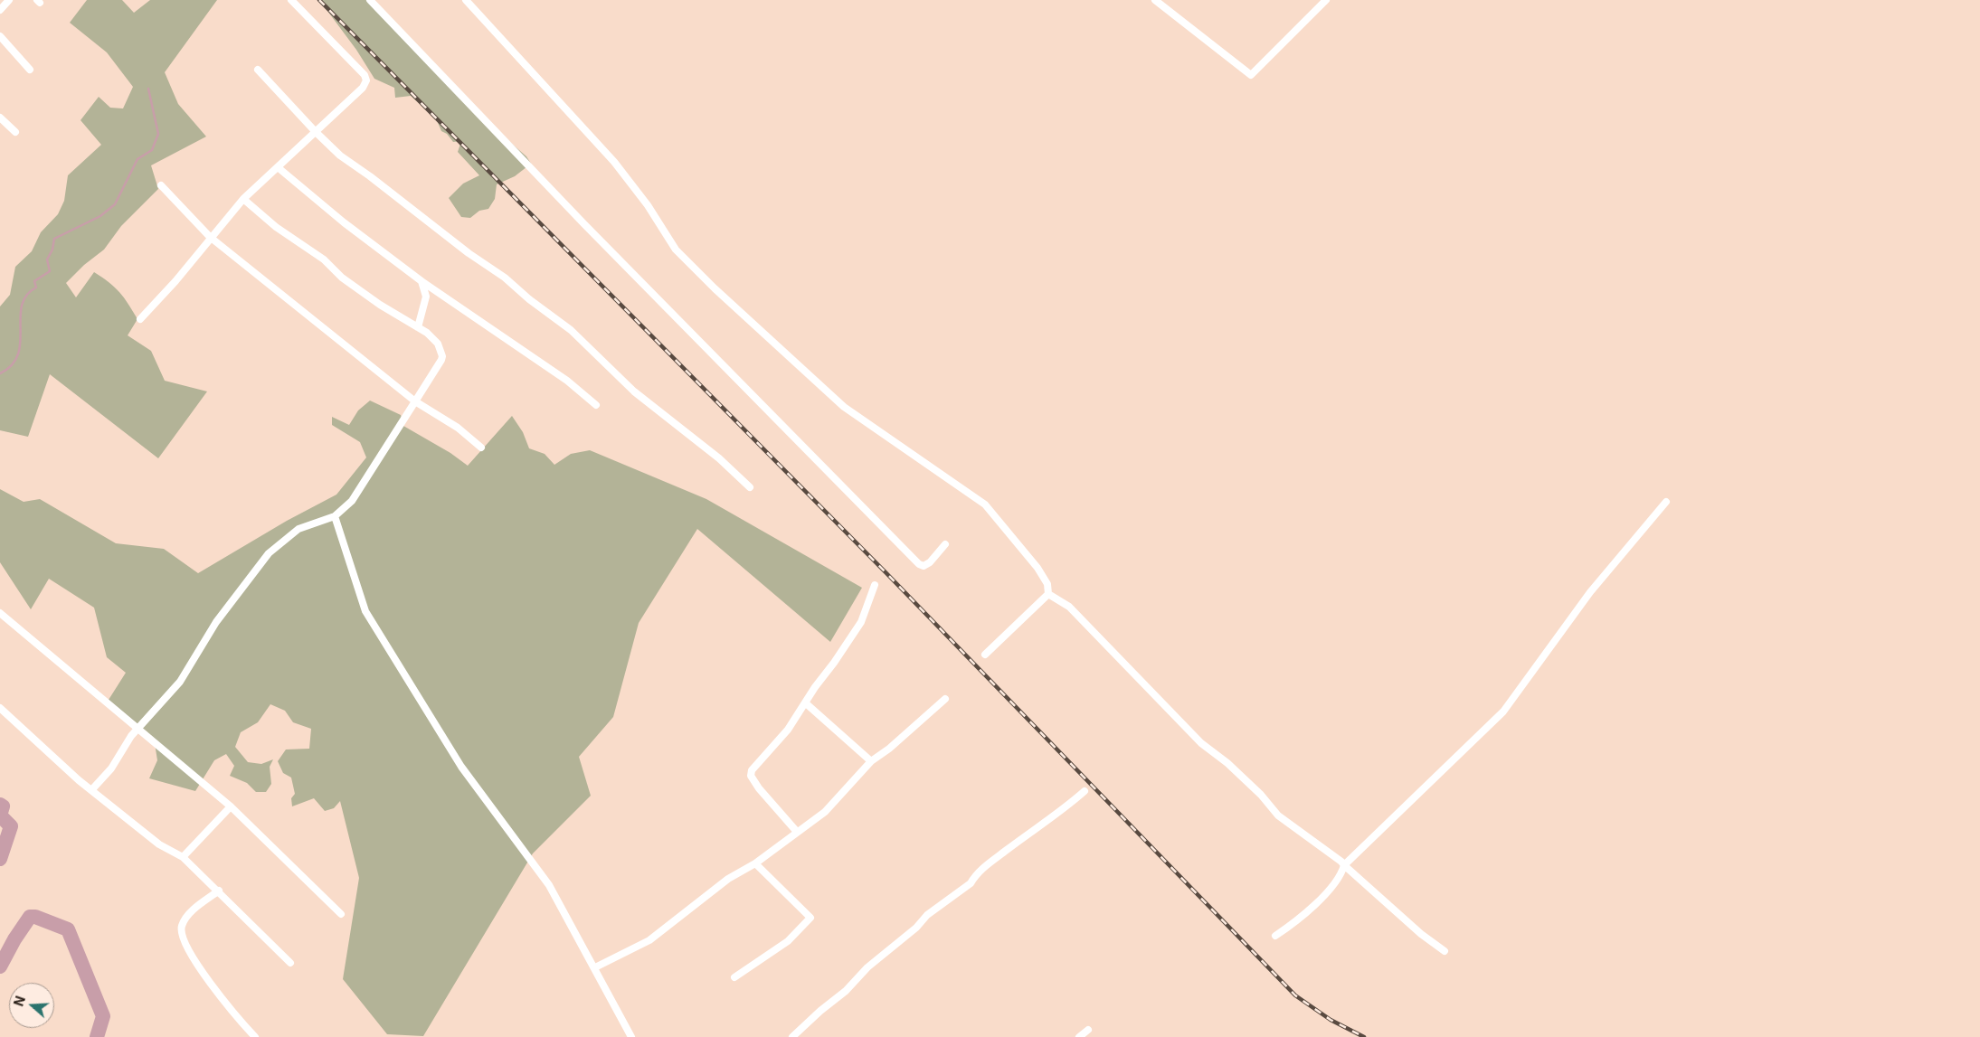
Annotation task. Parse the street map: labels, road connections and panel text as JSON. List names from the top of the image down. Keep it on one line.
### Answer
{"north":"left"}
